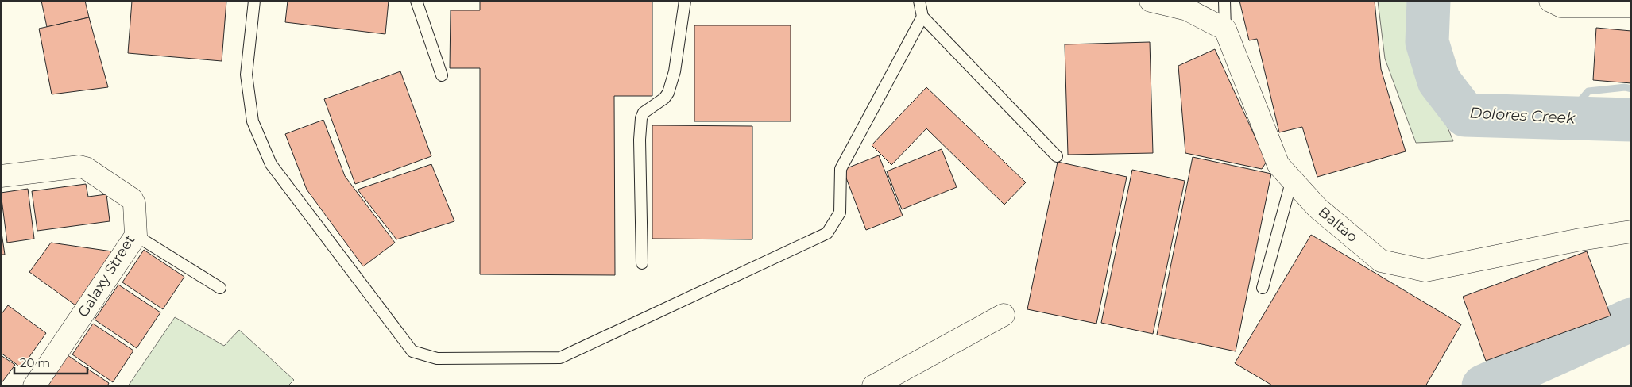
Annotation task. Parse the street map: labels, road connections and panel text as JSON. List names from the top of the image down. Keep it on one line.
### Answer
{"streets":{"street":["Baltao","Galaxy Street"]},"water":["Dolores Creek"],"scale_bar":"20 m"}
